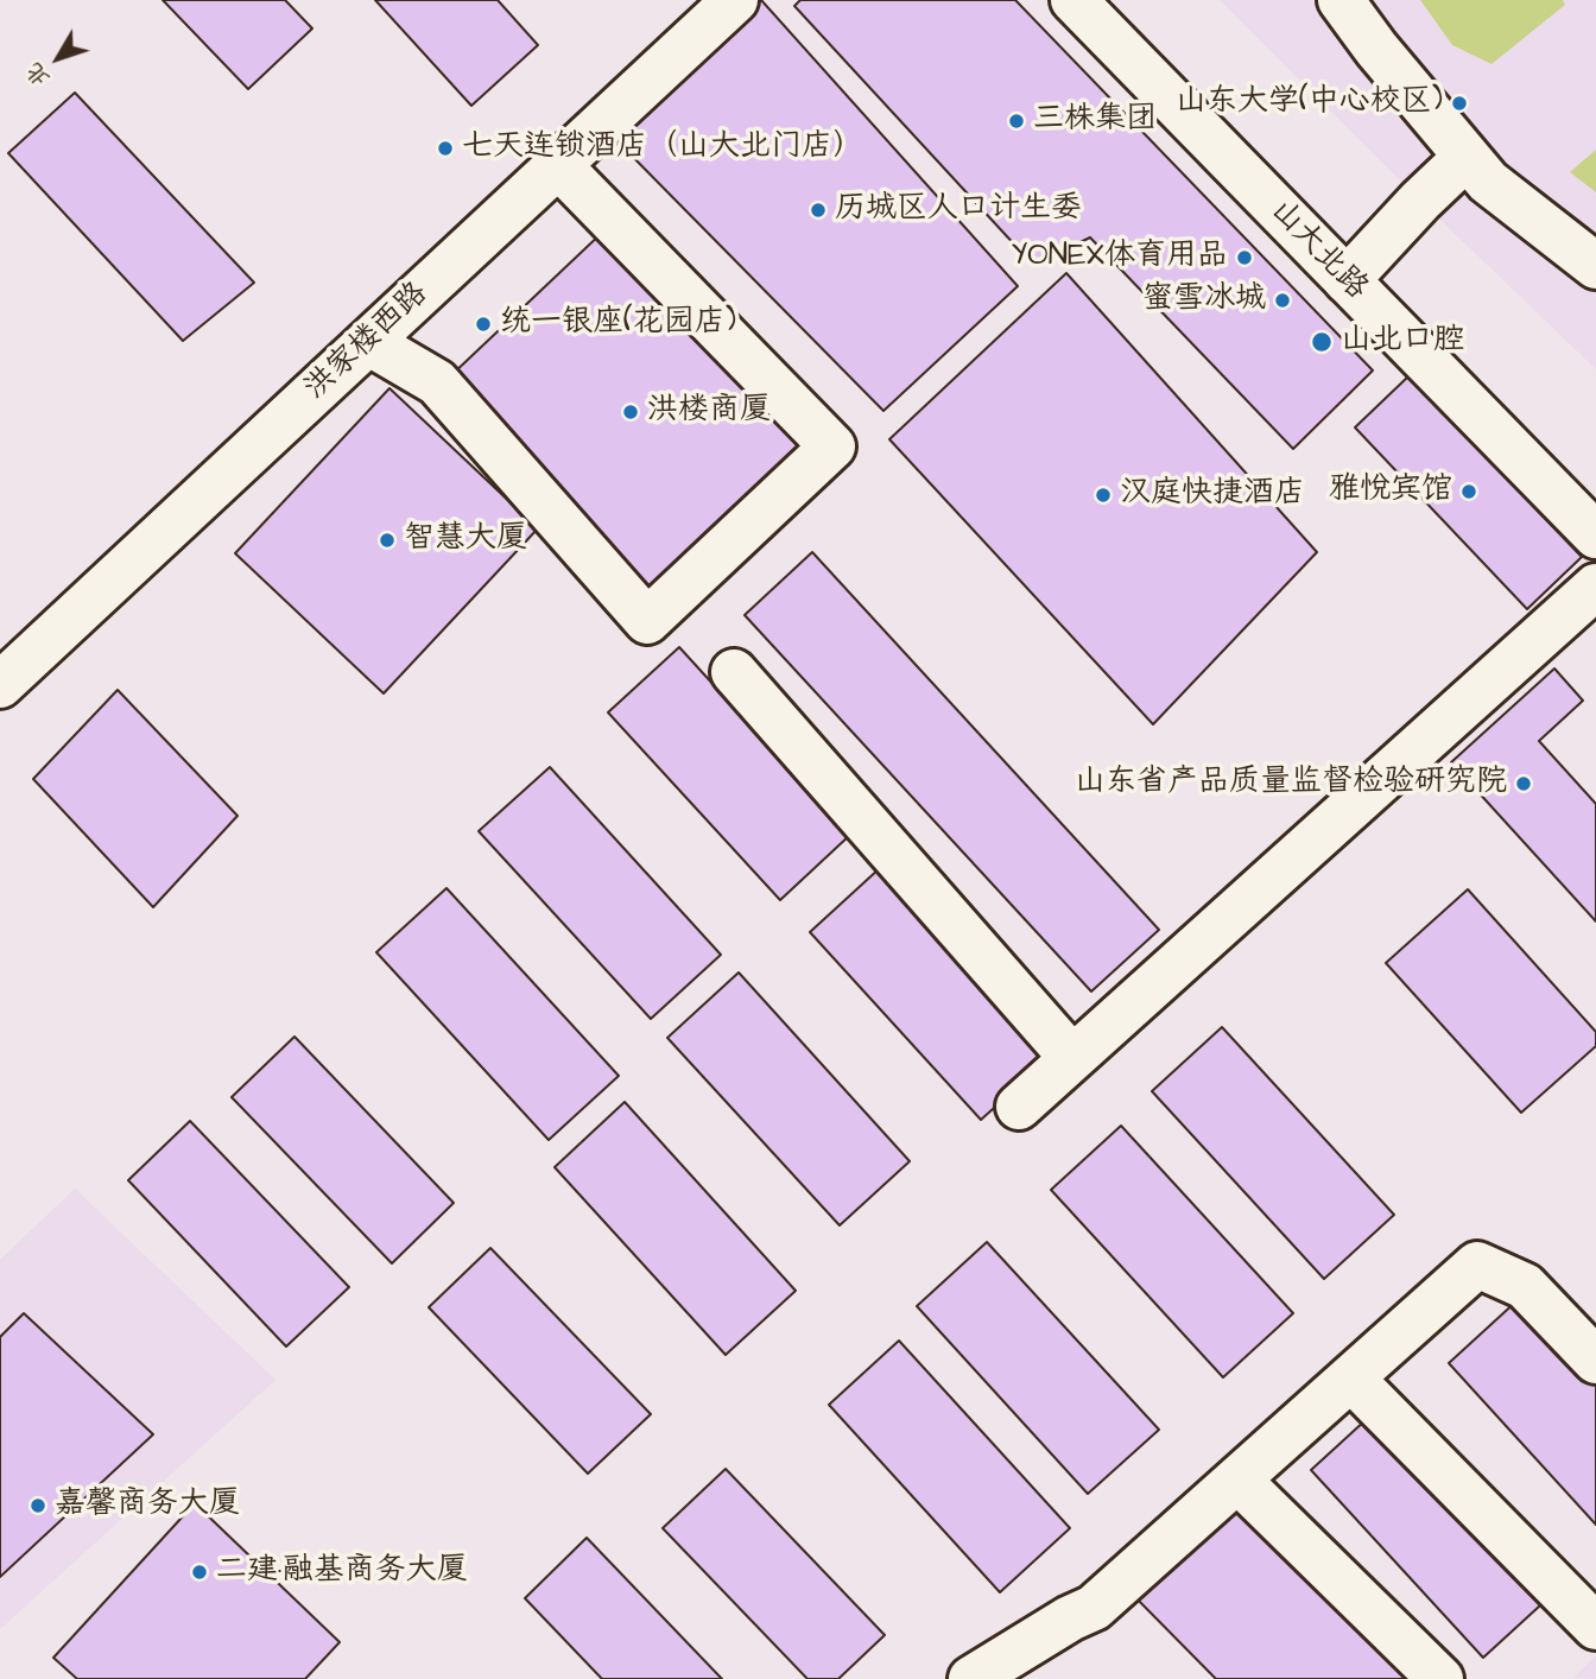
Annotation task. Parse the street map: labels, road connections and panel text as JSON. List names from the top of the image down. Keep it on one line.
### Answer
{"streets":{"street":["山大北路","洪家楼西路"]},"places":["山东大学(中心校区)","三株集团","七天连锁酒店（山大北门店）","历城区人口计生委","YONEX体育用品","蜜雪冰城","统一银座(花园店)","山北口腔","洪楼商厦","雅悦宾馆","汉庭快捷酒店","智慧大厦","山东省产品质量监督检验研究院","嘉馨商务大厦","二建·融基商务大厦"],"north":"bottom left"}
